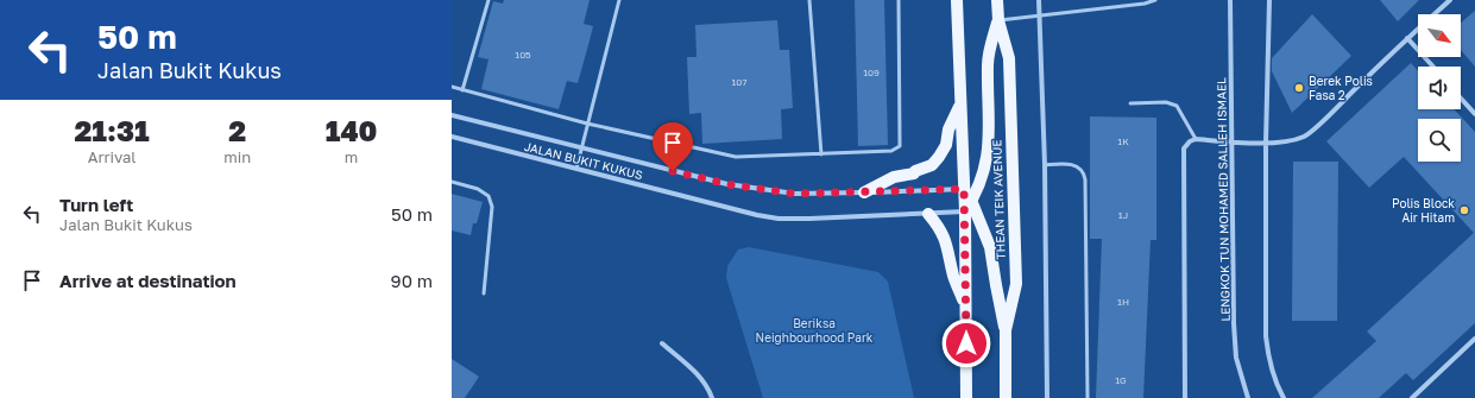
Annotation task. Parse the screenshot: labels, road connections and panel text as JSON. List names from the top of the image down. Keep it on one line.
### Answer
{"streets":{"main road":["THEAN TEIK AVENUE"],"street":["JALAN BUKIT KUKUS","LENGKOK TUN MOHAMED SALLEH ISMAEL"]},"parks":["Beriksa Neighbourhood Park"],"places":["Berek Polis Fasa 2","Polis Block Air Hitam"],"house_numbers":["105","109","107","1K","1J","1H","1G"],"north":"bottom right","page":{"turn":["50 m","Jalan Bukit Kukus"],"eta":["21:31","Arrival","2","min","140","m"],"list":[{"name":"Turn left","note":"Jalan Bukit Kukus","value":"50 m"},{"name":"Arrive at destination","value":"90 m"}]}}
